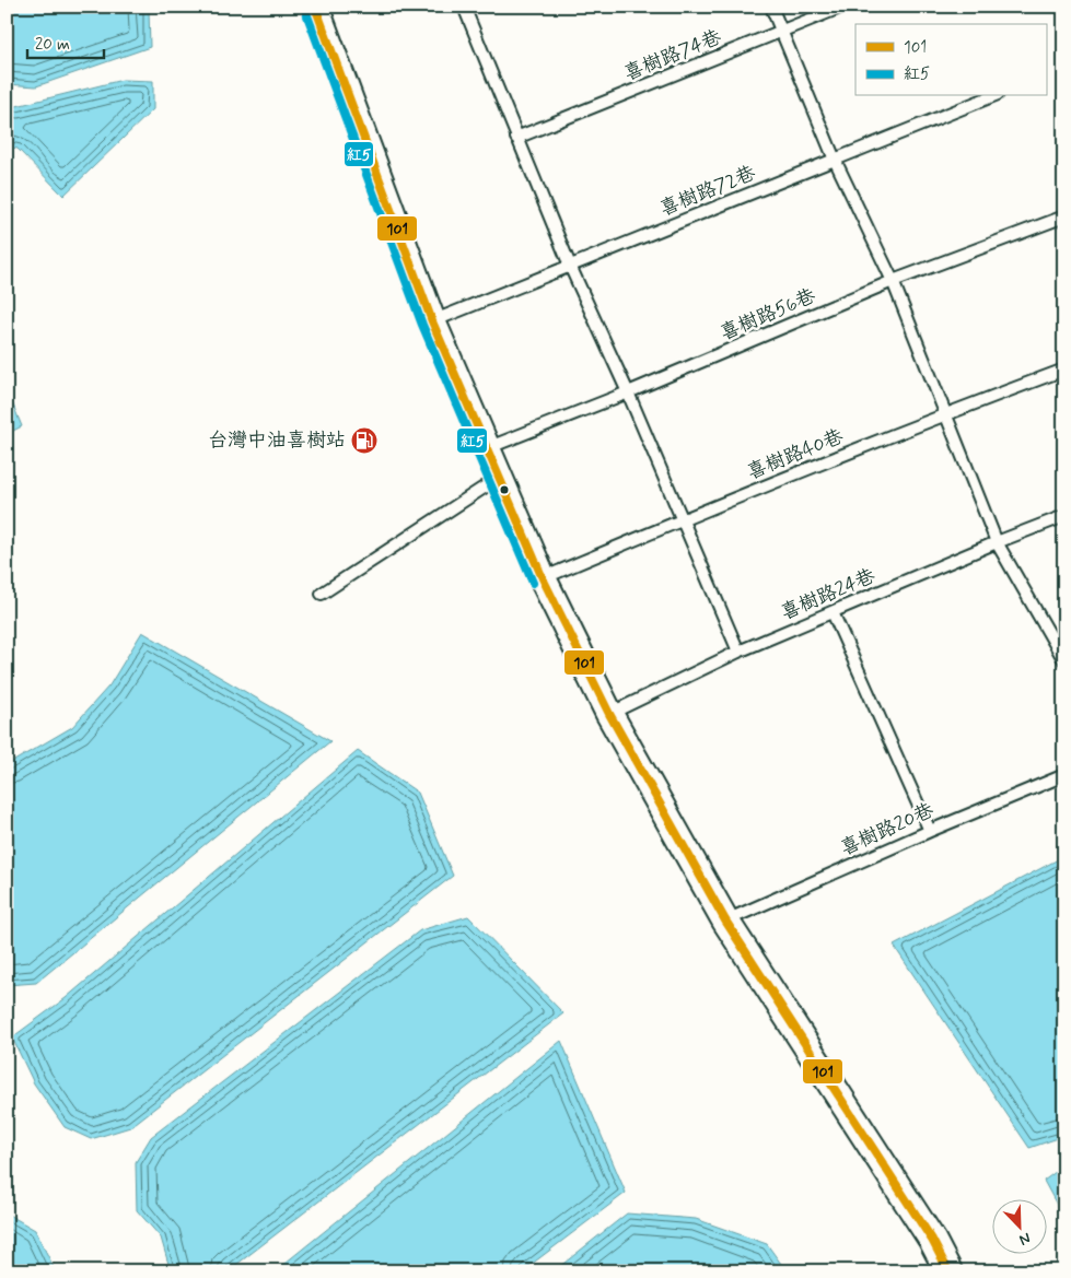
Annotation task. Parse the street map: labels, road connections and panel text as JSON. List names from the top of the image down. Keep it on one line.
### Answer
{"streets":{"lane":["喜樹路74巷","喜樹路72巷","喜樹路56巷","喜樹路40巷","喜樹路24巷","喜樹路20巷"]},"places":{"fuel station":["台灣中油喜樹站"]},"lines":["transit line 101","transit line 紅5"],"legend":["101","紅5"],"scale_bar":"20 m","north":"bottom right"}
